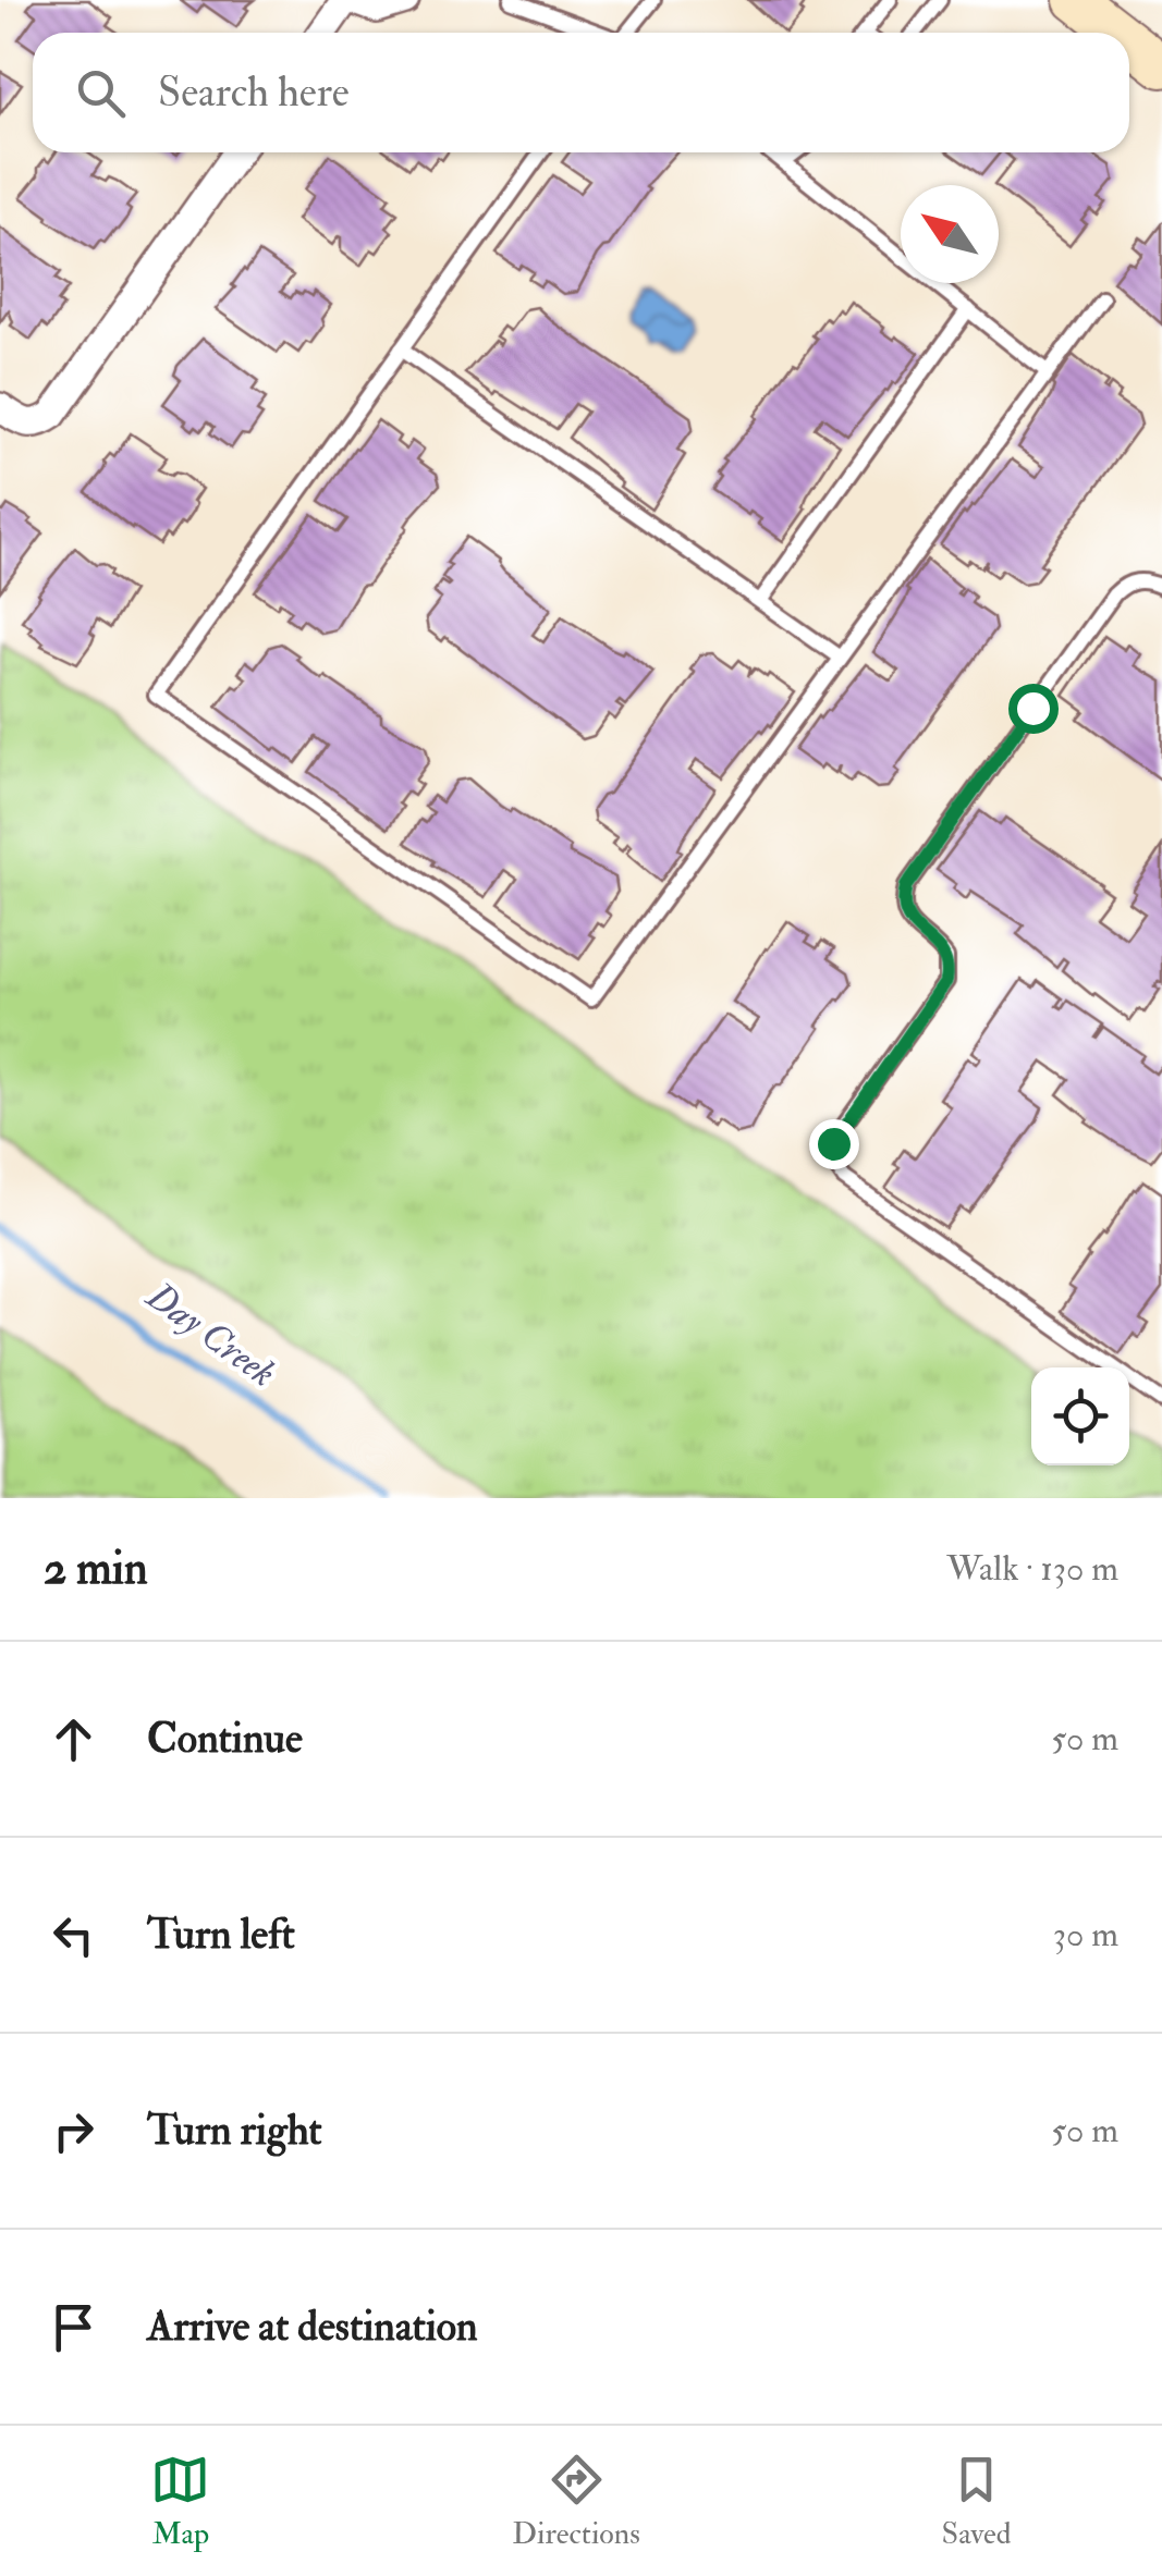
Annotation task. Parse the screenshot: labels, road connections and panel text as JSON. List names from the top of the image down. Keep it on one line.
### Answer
{"water":["Day Creek"],"north":"top left","page":{"search":"Search here","heading":["2 min","Walk · 130 m"],"list":[["Continue","50 m"],["Turn left","30 m"],["Turn right","50 m"],"Arrive at destination"],"nav":["Map","Directions","Saved"]}}
